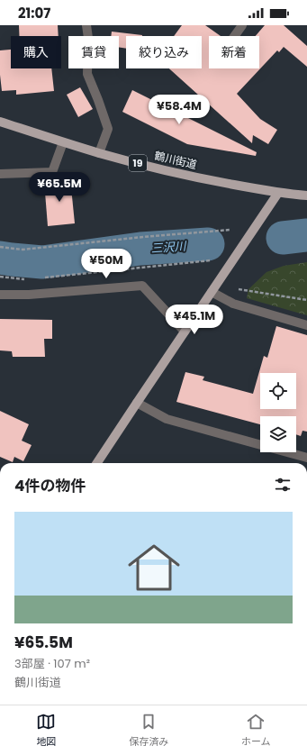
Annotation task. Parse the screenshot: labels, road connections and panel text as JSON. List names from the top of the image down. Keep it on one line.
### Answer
{"streets":{"main road":["鶴川街道","19"]},"water":["三沢川"],"page":{"status":"21:07","chip":["購入","賃貸","絞り込み","新着"],"price":["¥58.4M","¥65.5M","¥50M","¥45.1M"],"heading":"4件の物件","list":[{"name":"¥65.5M","note":"3部屋 · 107 m² · 鶴川街道"}],"tabs":["地図","保存済み","ホーム"]}}
